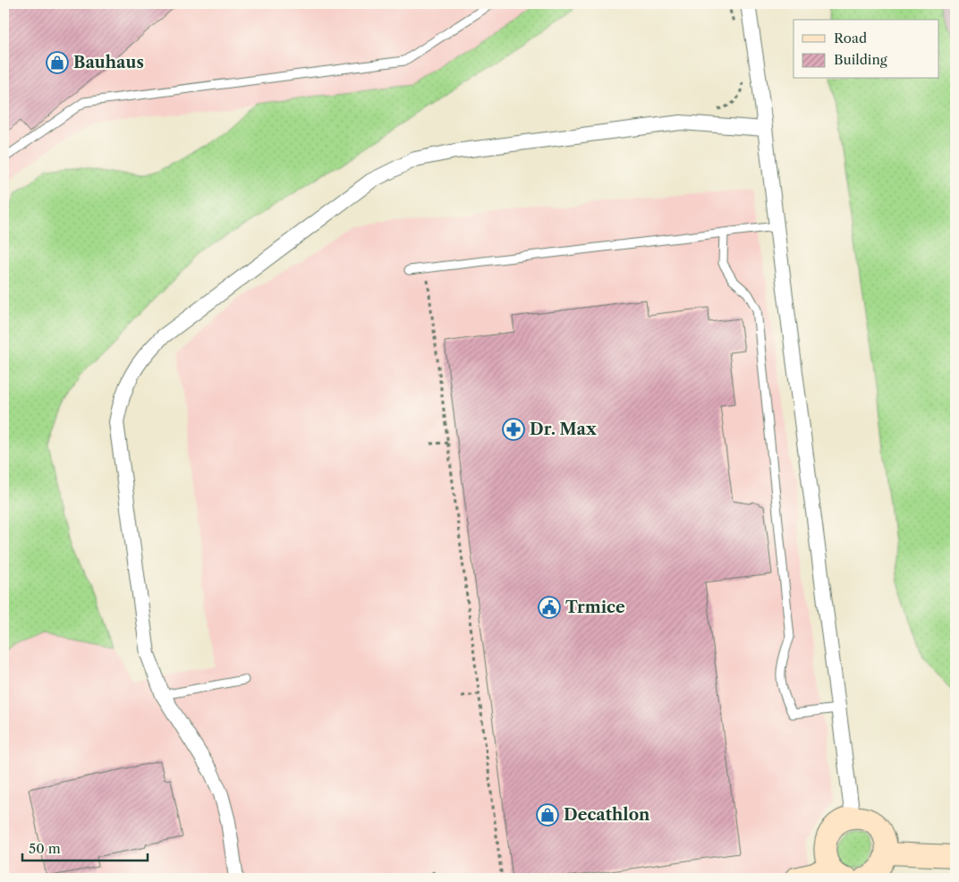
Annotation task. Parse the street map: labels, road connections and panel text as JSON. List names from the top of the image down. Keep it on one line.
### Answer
{"places":{"shop":["Bauhaus","Decathlon"],"pharmacy":["Dr. Max"],"public building":["Trmice"]},"legend":["Road","Building"],"scale_bar":"50 m"}
